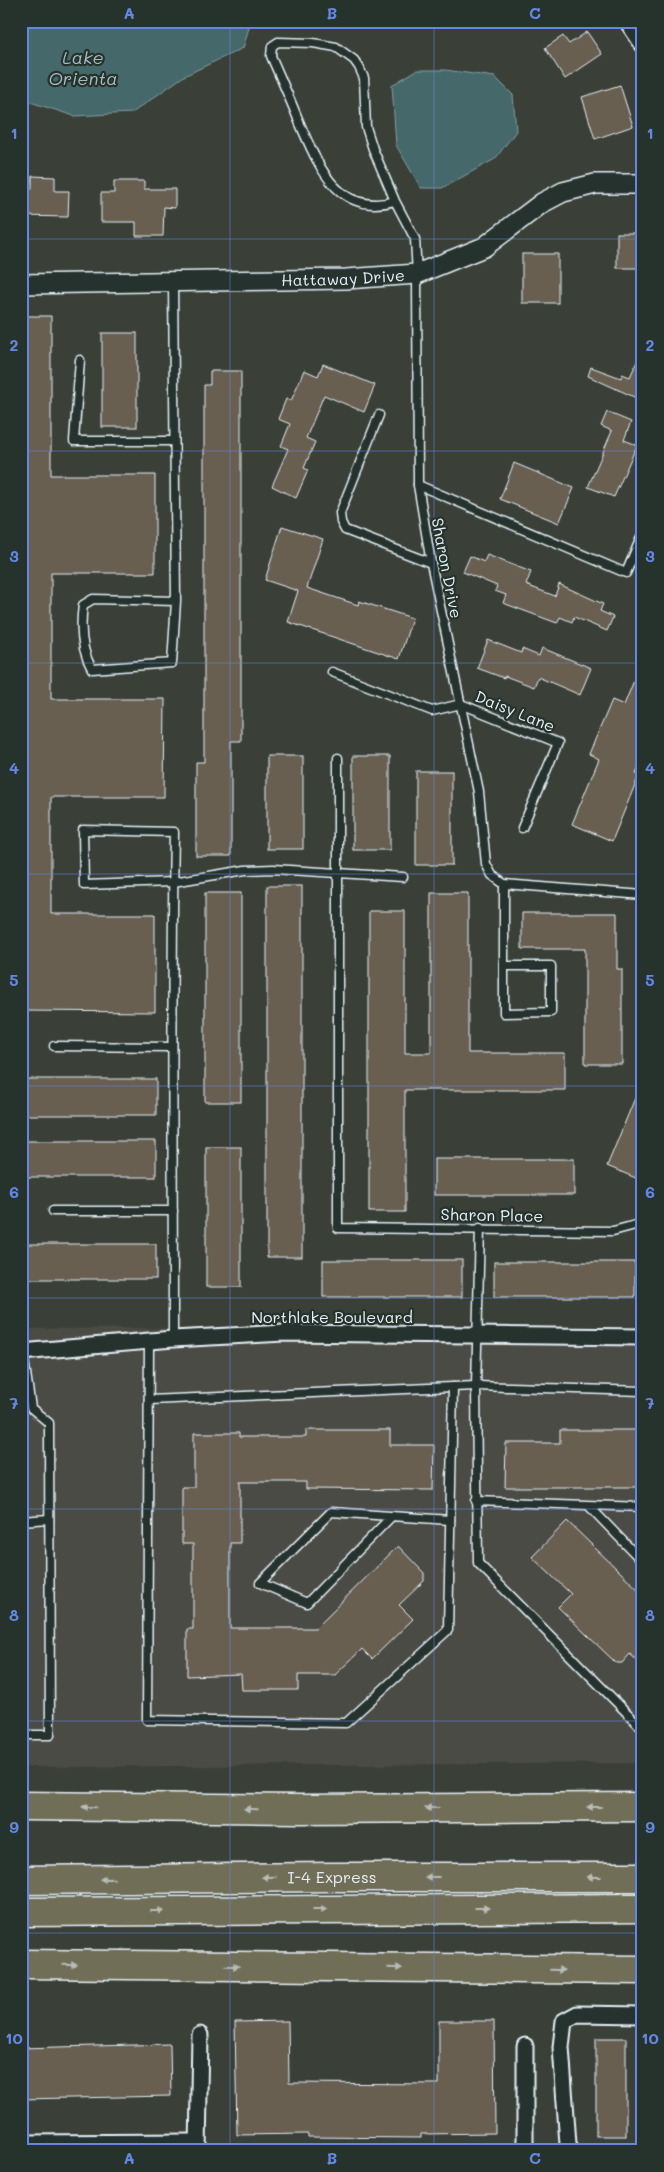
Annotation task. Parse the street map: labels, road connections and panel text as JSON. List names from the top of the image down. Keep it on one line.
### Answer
{"streets":{"highway":["I-4 Express"],"street":["Hattaway Drive","Northlake Boulevard"],"lane":["Sharon Drive","Daisy Lane","Sharon Place"]},"crossings":[["Hattaway Drive","Sharon Drive"],["Sharon Drive","Daisy Lane"]],"water":["Lake Orienta"],"grid":{"columns":["A","B","C"],"rows":["1","2","3","4","5","6","7","8","9","10"]}}
